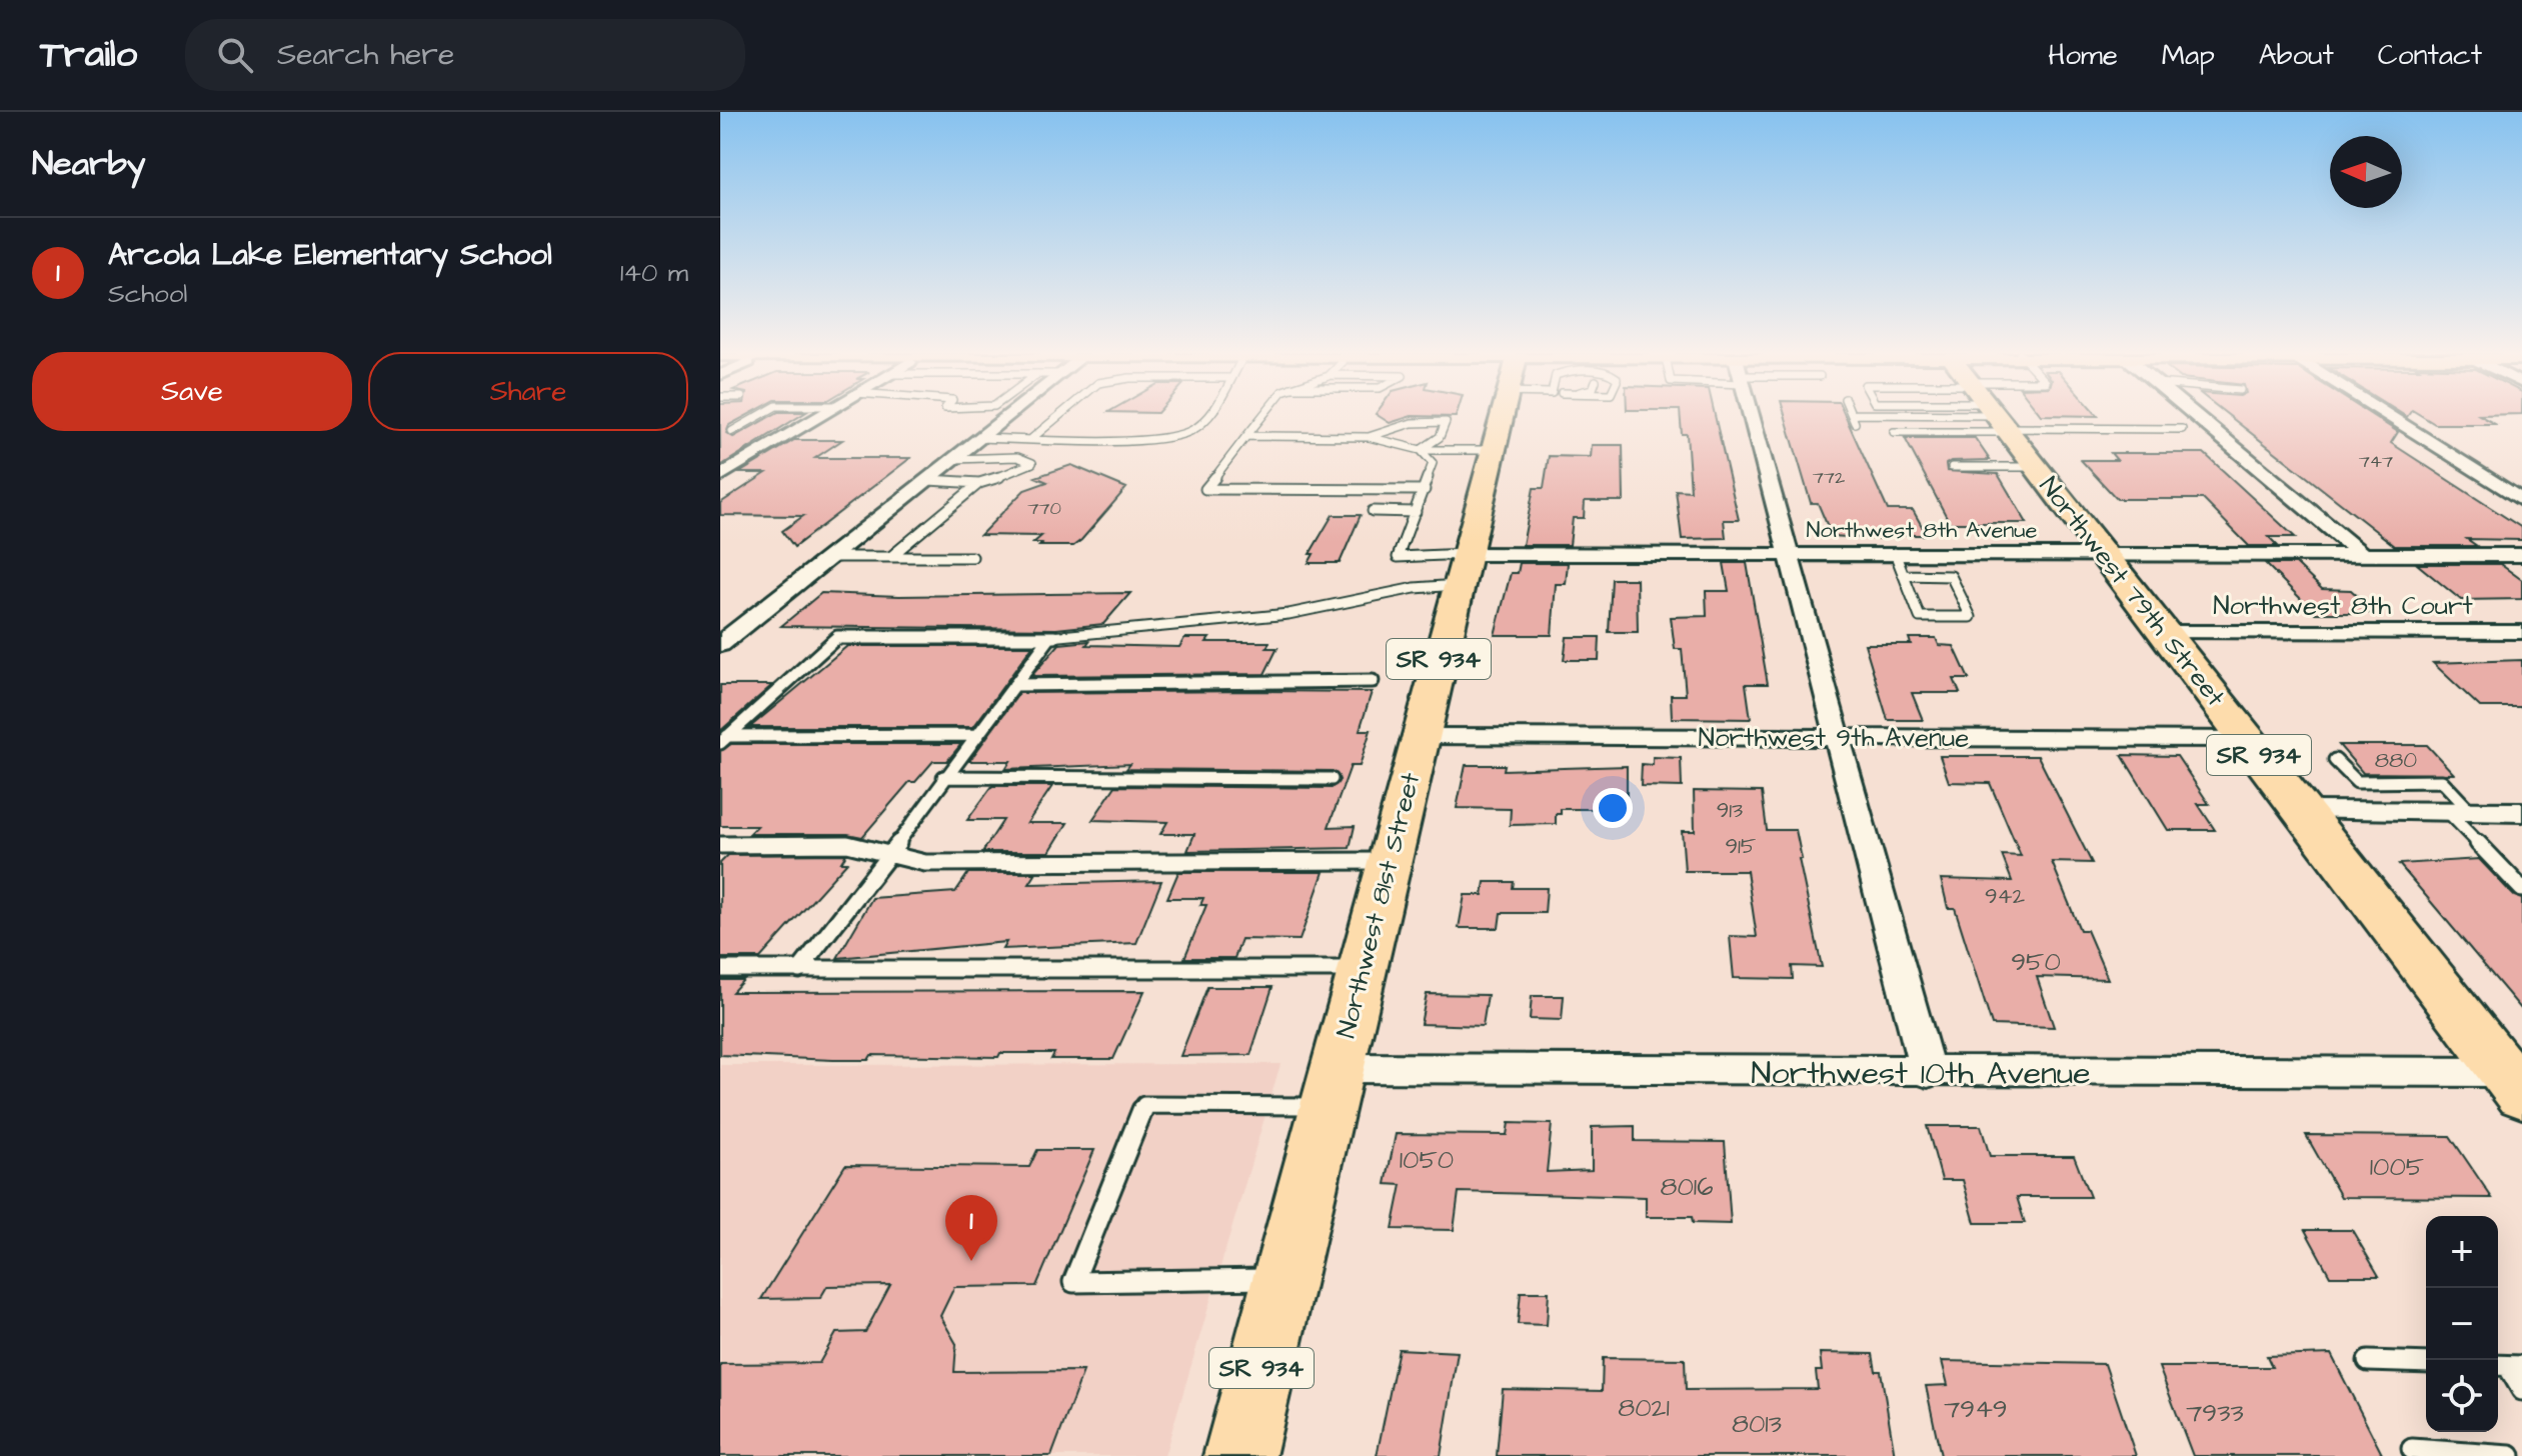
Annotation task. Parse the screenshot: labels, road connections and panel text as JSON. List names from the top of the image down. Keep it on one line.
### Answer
{"streets":{"main road":["Northwest 79th Street","SR 934","Northwest 81st Street"],"street":["Northwest 8th Avenue","Northwest 8th Court","Northwest 9th Avenue","Northwest 10th Avenue"]},"crossings":[["Northwest 8th Avenue","Northwest 79th Street"],["Northwest 8th Avenue","Northwest 81st Street"],["Northwest 79th Street","Northwest 8th Court"],["Northwest 79th Street","Northwest 9th Avenue"],["Northwest 79th Street","Northwest 10th Avenue"],["Northwest 9th Avenue","Northwest 81st Street"],["Northwest 81st Street","Northwest 10th Avenue"]],"house_numbers":["747","772","770","880","913","915","942","950","1050","1005","8016","8021","7949","7933","8013"],"north":"left","page":{"header":"Trailo","search":"Search here","nav":["Home","Map","About","Contact"],"heading":"Nearby","list":[{"mark":"1","name":"Arcola Lake Elementary School","note":"School","value":"140 m"}],"buttons":["Save","Share"],"pins":"1","map_buttons":["+","−"]}}
